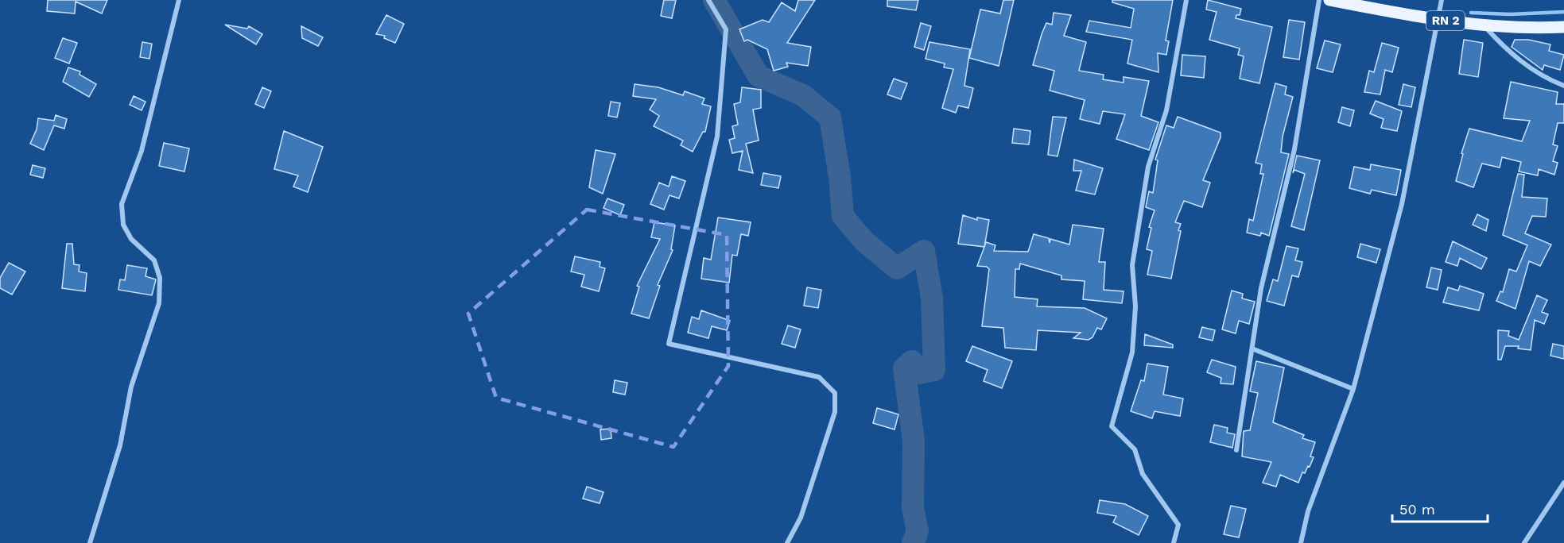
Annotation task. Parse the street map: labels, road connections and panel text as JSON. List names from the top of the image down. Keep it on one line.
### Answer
{"streets":{"main road":["RN 2"]},"scale_bar":"50 m"}
